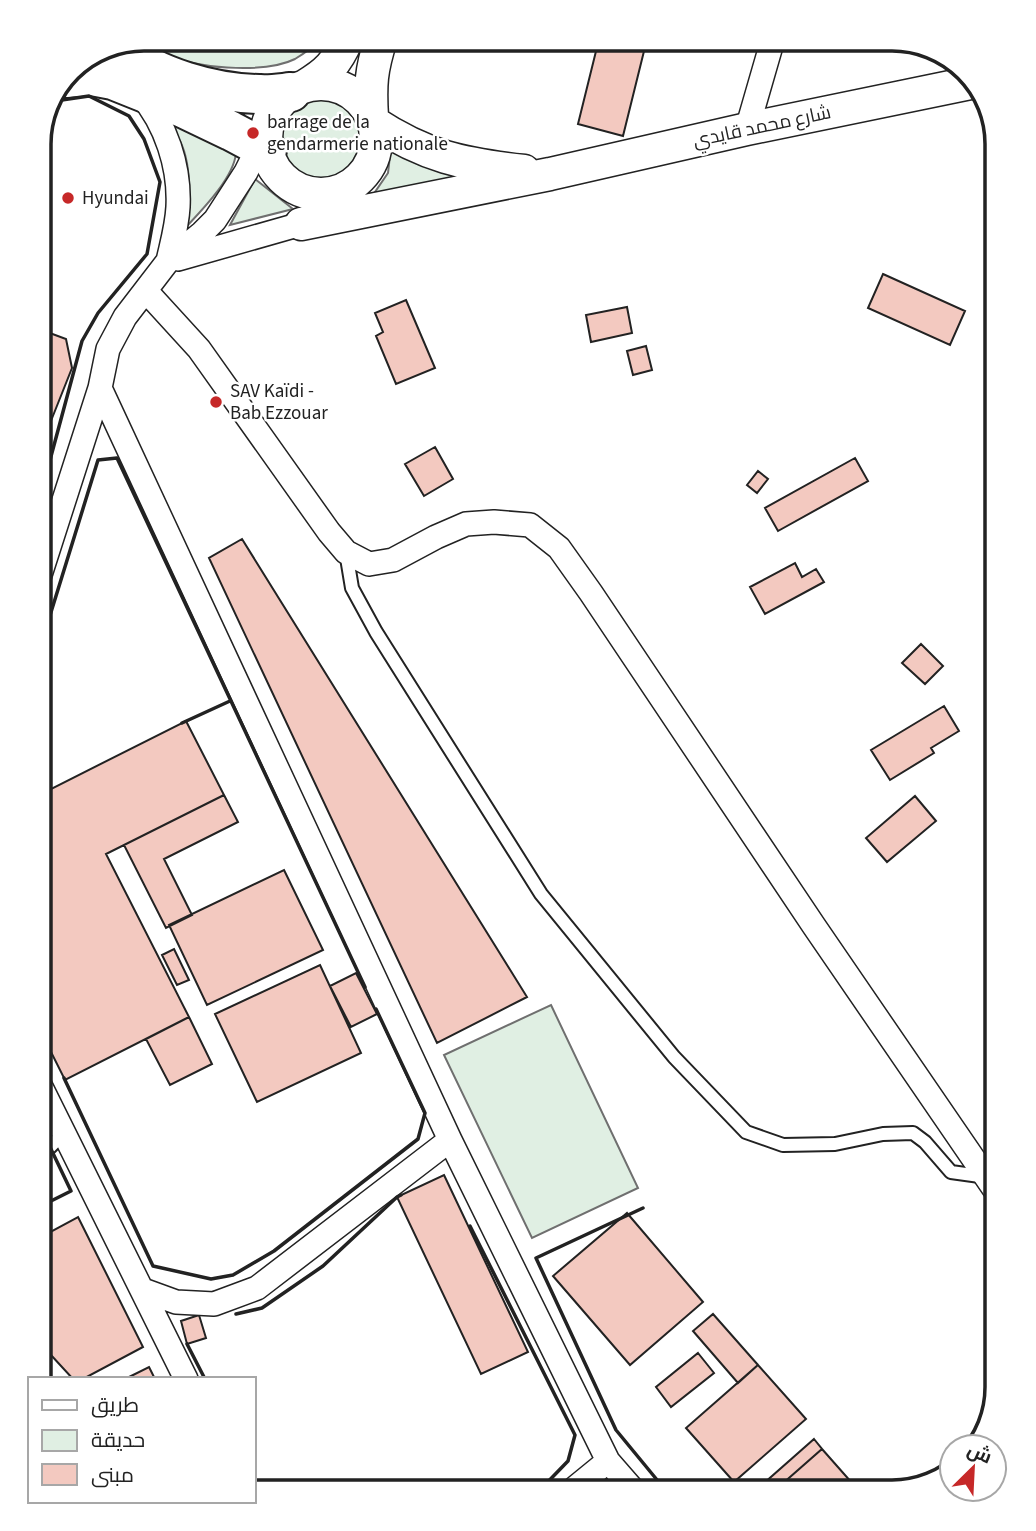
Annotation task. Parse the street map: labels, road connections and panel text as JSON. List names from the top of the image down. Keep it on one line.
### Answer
{"streets":{"main road":["شارع محمد قايدي"]},"places":["barrage de la gendarmerie nationale","Hyundai","SAV Kaïdi - Bab Ezzouar"],"legend":["طريق","حديقة","مبنى"],"north":"top right"}
